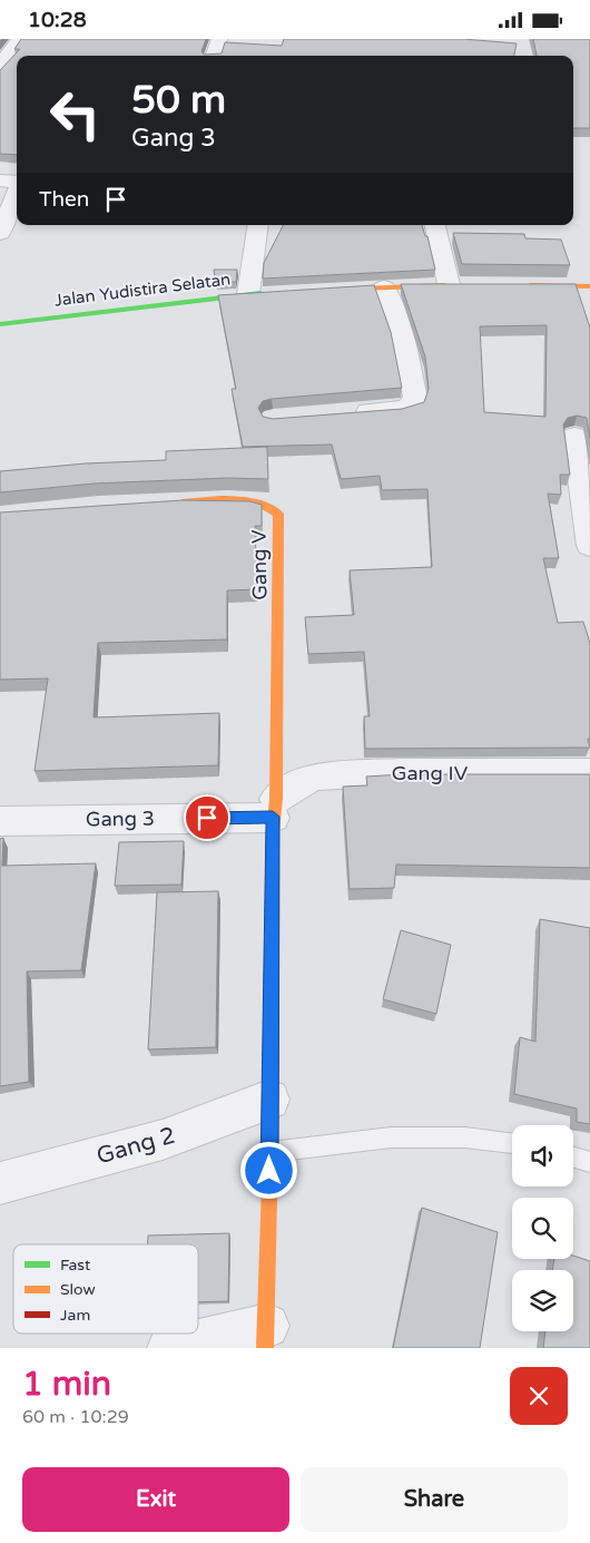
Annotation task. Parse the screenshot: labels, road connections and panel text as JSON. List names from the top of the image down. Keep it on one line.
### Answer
{"streets":{"street":["Jalan Yudistira Selatan","Gang V","Gang IV","Gang 3","Gang 2"]},"crossings":[["Gang V","Gang IV"],["Gang V","Gang 3"],["Gang IV","Gang 3"]],"legend":["Fast","Slow","Jam"],"page":{"status":"10:28","turn":["50 m","Gang 3"],"then":"Then","heading":["1 min","60 m · 10:29"],"buttons":["Exit","Share"]}}
